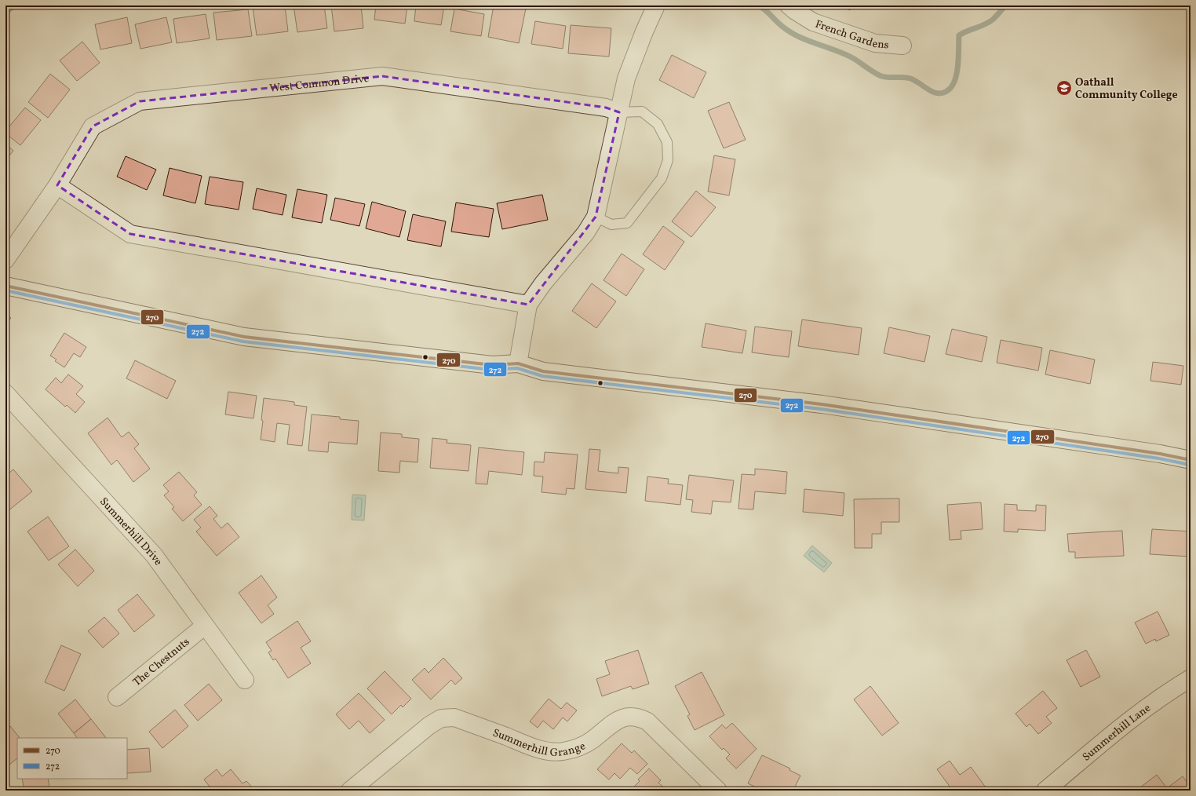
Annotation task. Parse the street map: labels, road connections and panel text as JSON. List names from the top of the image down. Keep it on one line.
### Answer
{"streets":{"street":["French Gardens","West Common Drive","Summerhill Drive","The Chestnuts","Summerhill Lane","Summerhill Grange"]},"crossings":[["Summerhill Drive","The Chestnuts"]],"places":{"school or university":["Oathall Community College"]},"lines":["transit line 270","transit line 272"],"legend":["270","272"]}
